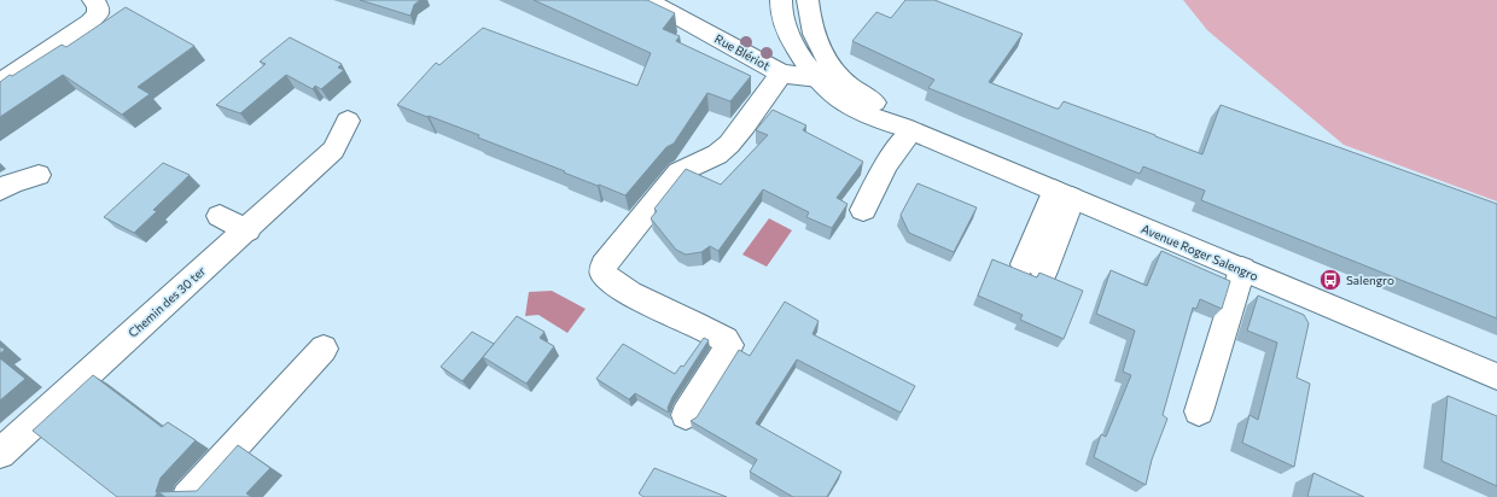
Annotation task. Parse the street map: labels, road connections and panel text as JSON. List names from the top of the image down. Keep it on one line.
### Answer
{"streets":{"street":["Rue Blériot","Avenue Roger Salengro","Chemin des 30 ter"]},"crossings":[["Rue Blériot","Avenue Roger Salengro"]],"places":{"bus stop":["Salengro"]}}
